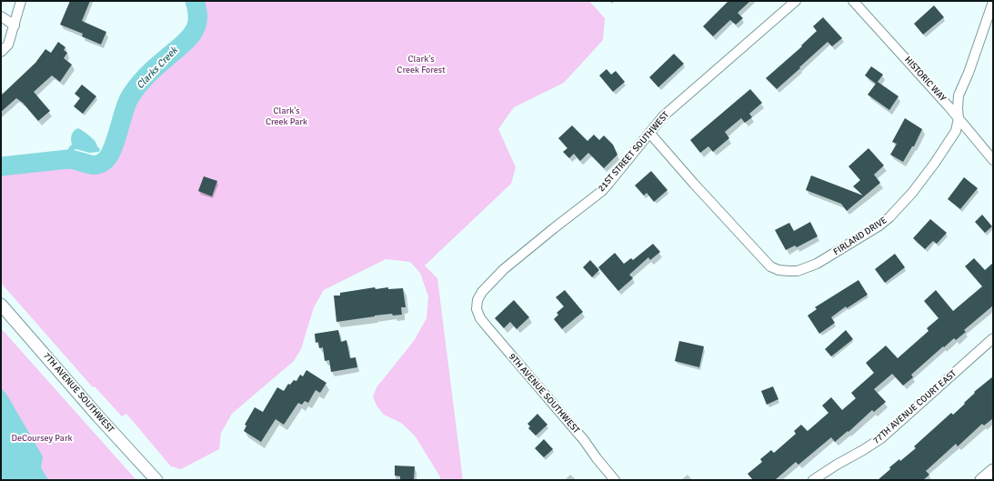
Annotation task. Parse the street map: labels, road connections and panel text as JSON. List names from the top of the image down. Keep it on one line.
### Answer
{"streets":{"street":["HISTORIC WAY","21ST STREET SOUTHWEST","FIRLAND DRIVE","7TH AVENUE SOUTHWEST","9TH AVENUE SOUTHWEST","77TH AVENUE COURT EAST"]},"crossings":[["HISTORIC WAY","FIRLAND DRIVE"],["21ST STREET SOUTHWEST","FIRLAND DRIVE"],["21ST STREET SOUTHWEST","9TH AVENUE SOUTHWEST"]],"water":["Clarks Creek"],"parks":["Clark's Creek Forest","Clark's Creek Park","DeCoursey Park"]}
